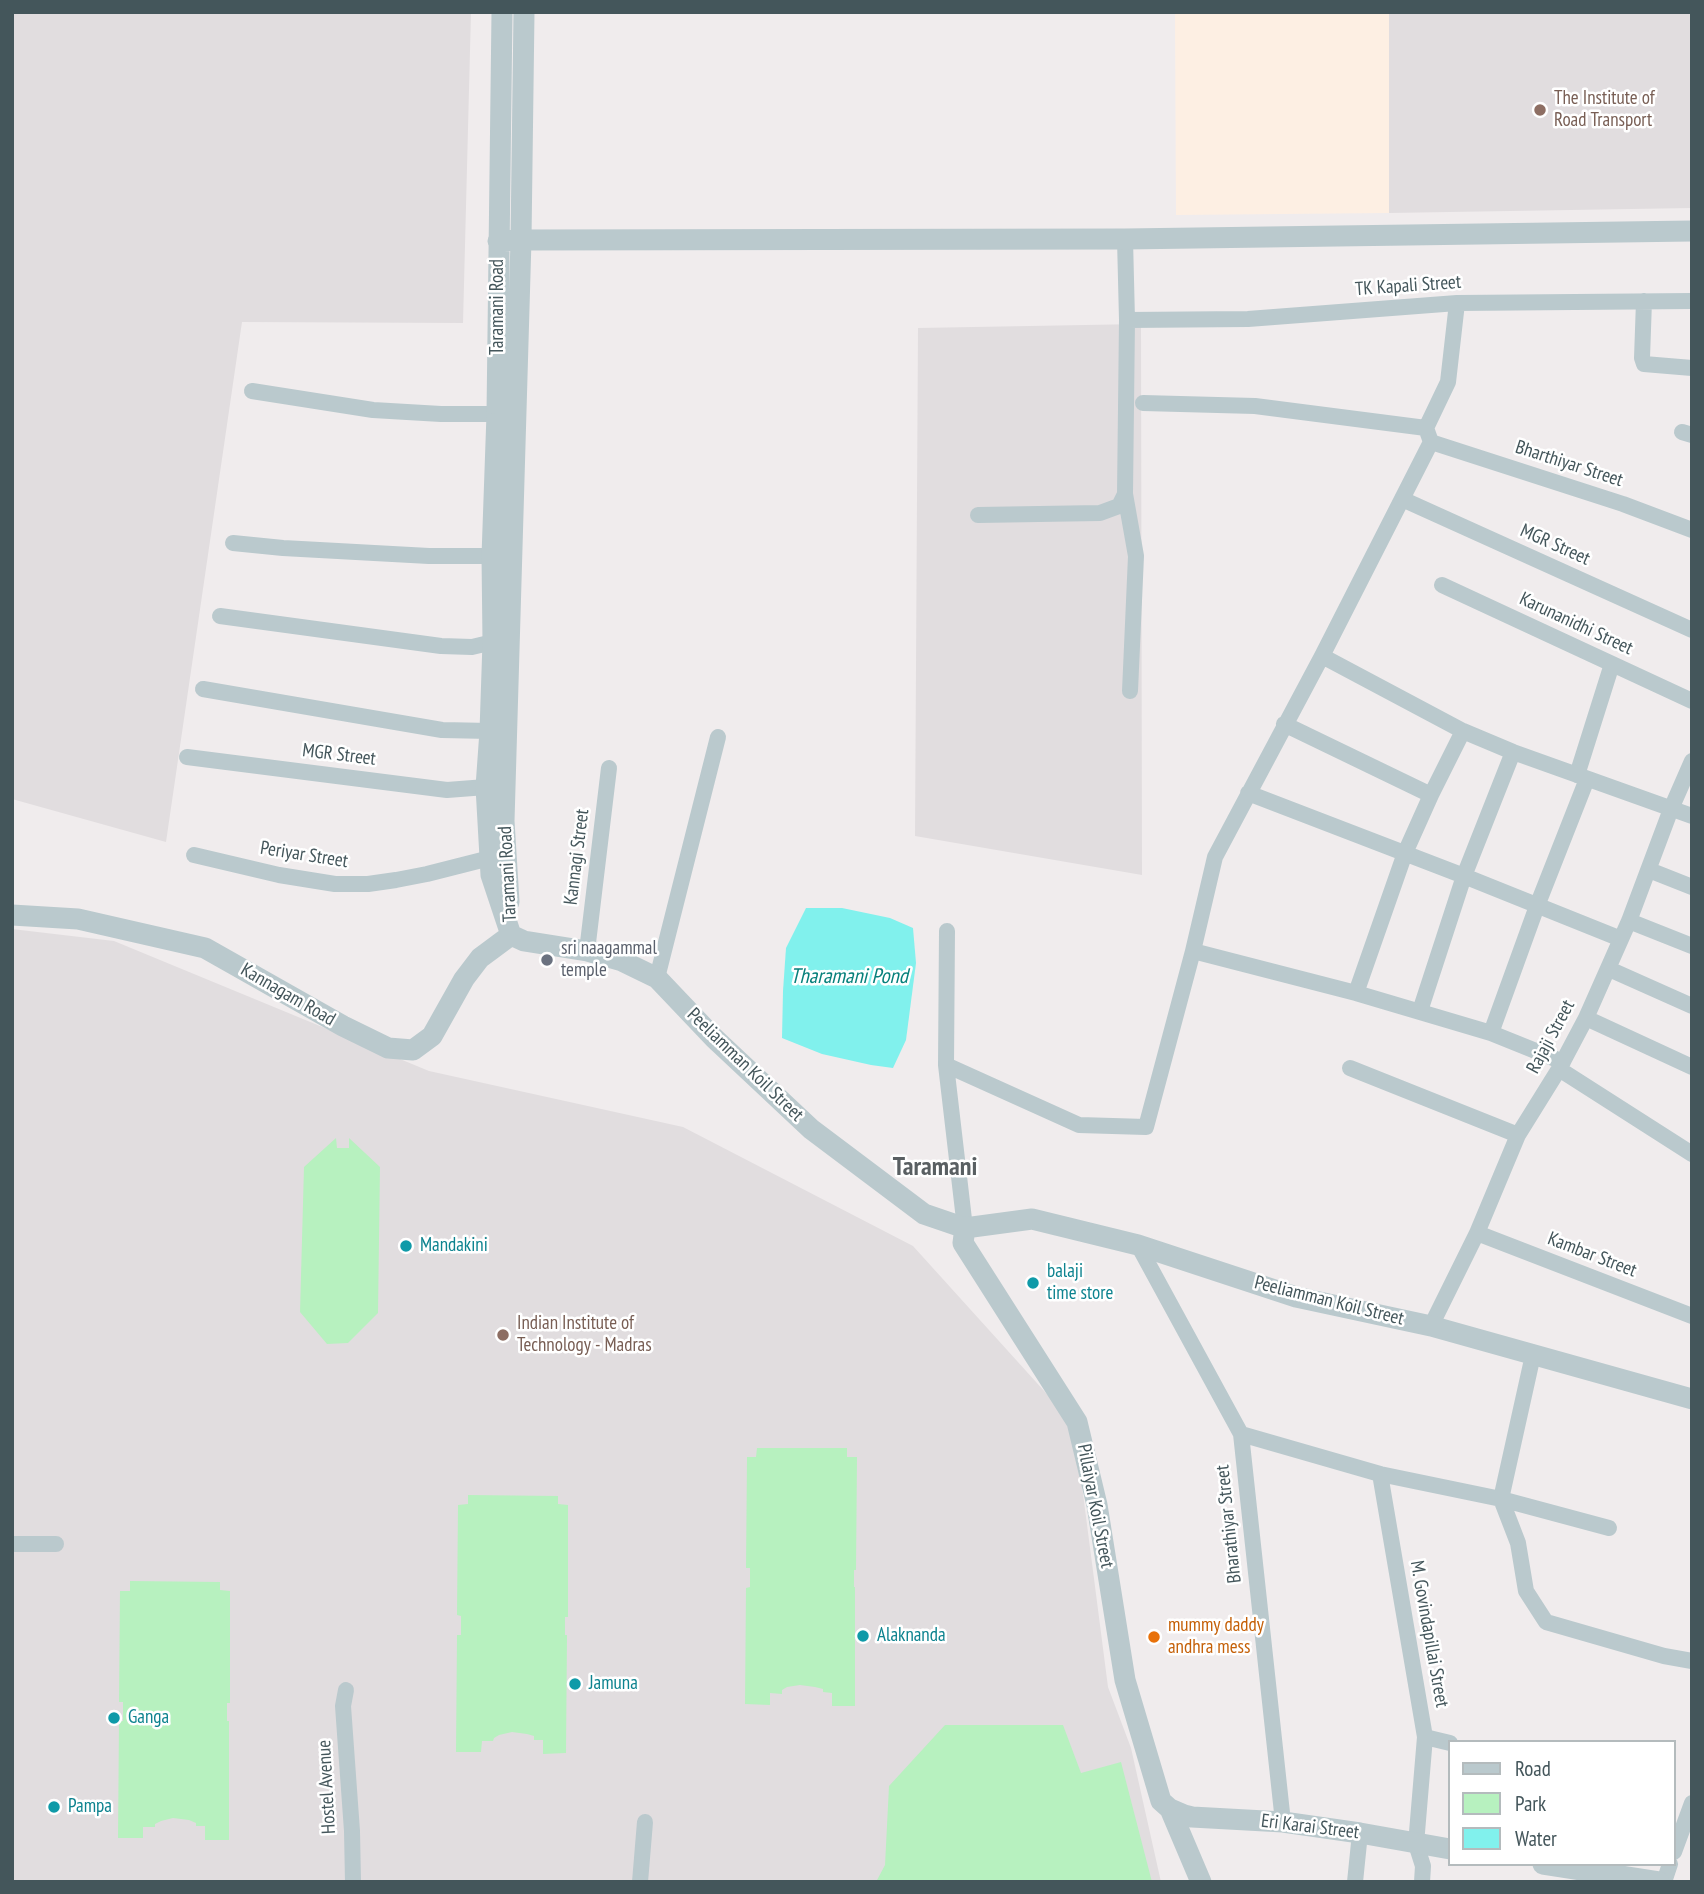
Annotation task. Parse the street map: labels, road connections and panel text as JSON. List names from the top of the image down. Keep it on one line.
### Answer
{"streets":{"street":["TK Kapali Street","Taramani Road","Bharthiyar Street","MGR Street","Karunanidhi Street","Periyar Street","Kannagi Street","Kannagam Road","Rajaji Street","Peeliamman Koil Street","Kambar Street","Pillaiyar Koil Street","Bharathiyar Street","M. Govindapillai Street","Hostel Avenue","Eri Karai Street"]},"crossings":[["Taramani Road","MGR Street"],["Taramani Road","Periyar Street"],["Taramani Road","Kannagam Road"],["Taramani Road","Peeliamman Koil Street"],["Kannagi Street","Peeliamman Koil Street"],["Kannagam Road","Peeliamman Koil Street"],["Rajaji Street","Peeliamman Koil Street"],["Rajaji Street","Kambar Street"],["Peeliamman Koil Street","Pillaiyar Koil Street"],["Peeliamman Koil Street","Bharathiyar Street"],["Pillaiyar Koil Street","Eri Karai Street"],["Bharathiyar Street","Eri Karai Street"],["M. Govindapillai Street","Eri Karai Street"]],"districts":["Taramani"],"water":["Tharamani Pond"],"places":["The Institute of Road Transport","sri naagammal temple","Mandakini","balaji time store","Indian Institute of Technology - Madras","Alaknanda","mummy daddy andhra mess","Jamuna","Ganga","Pampa"],"legend":["Road","Park","Water"]}
